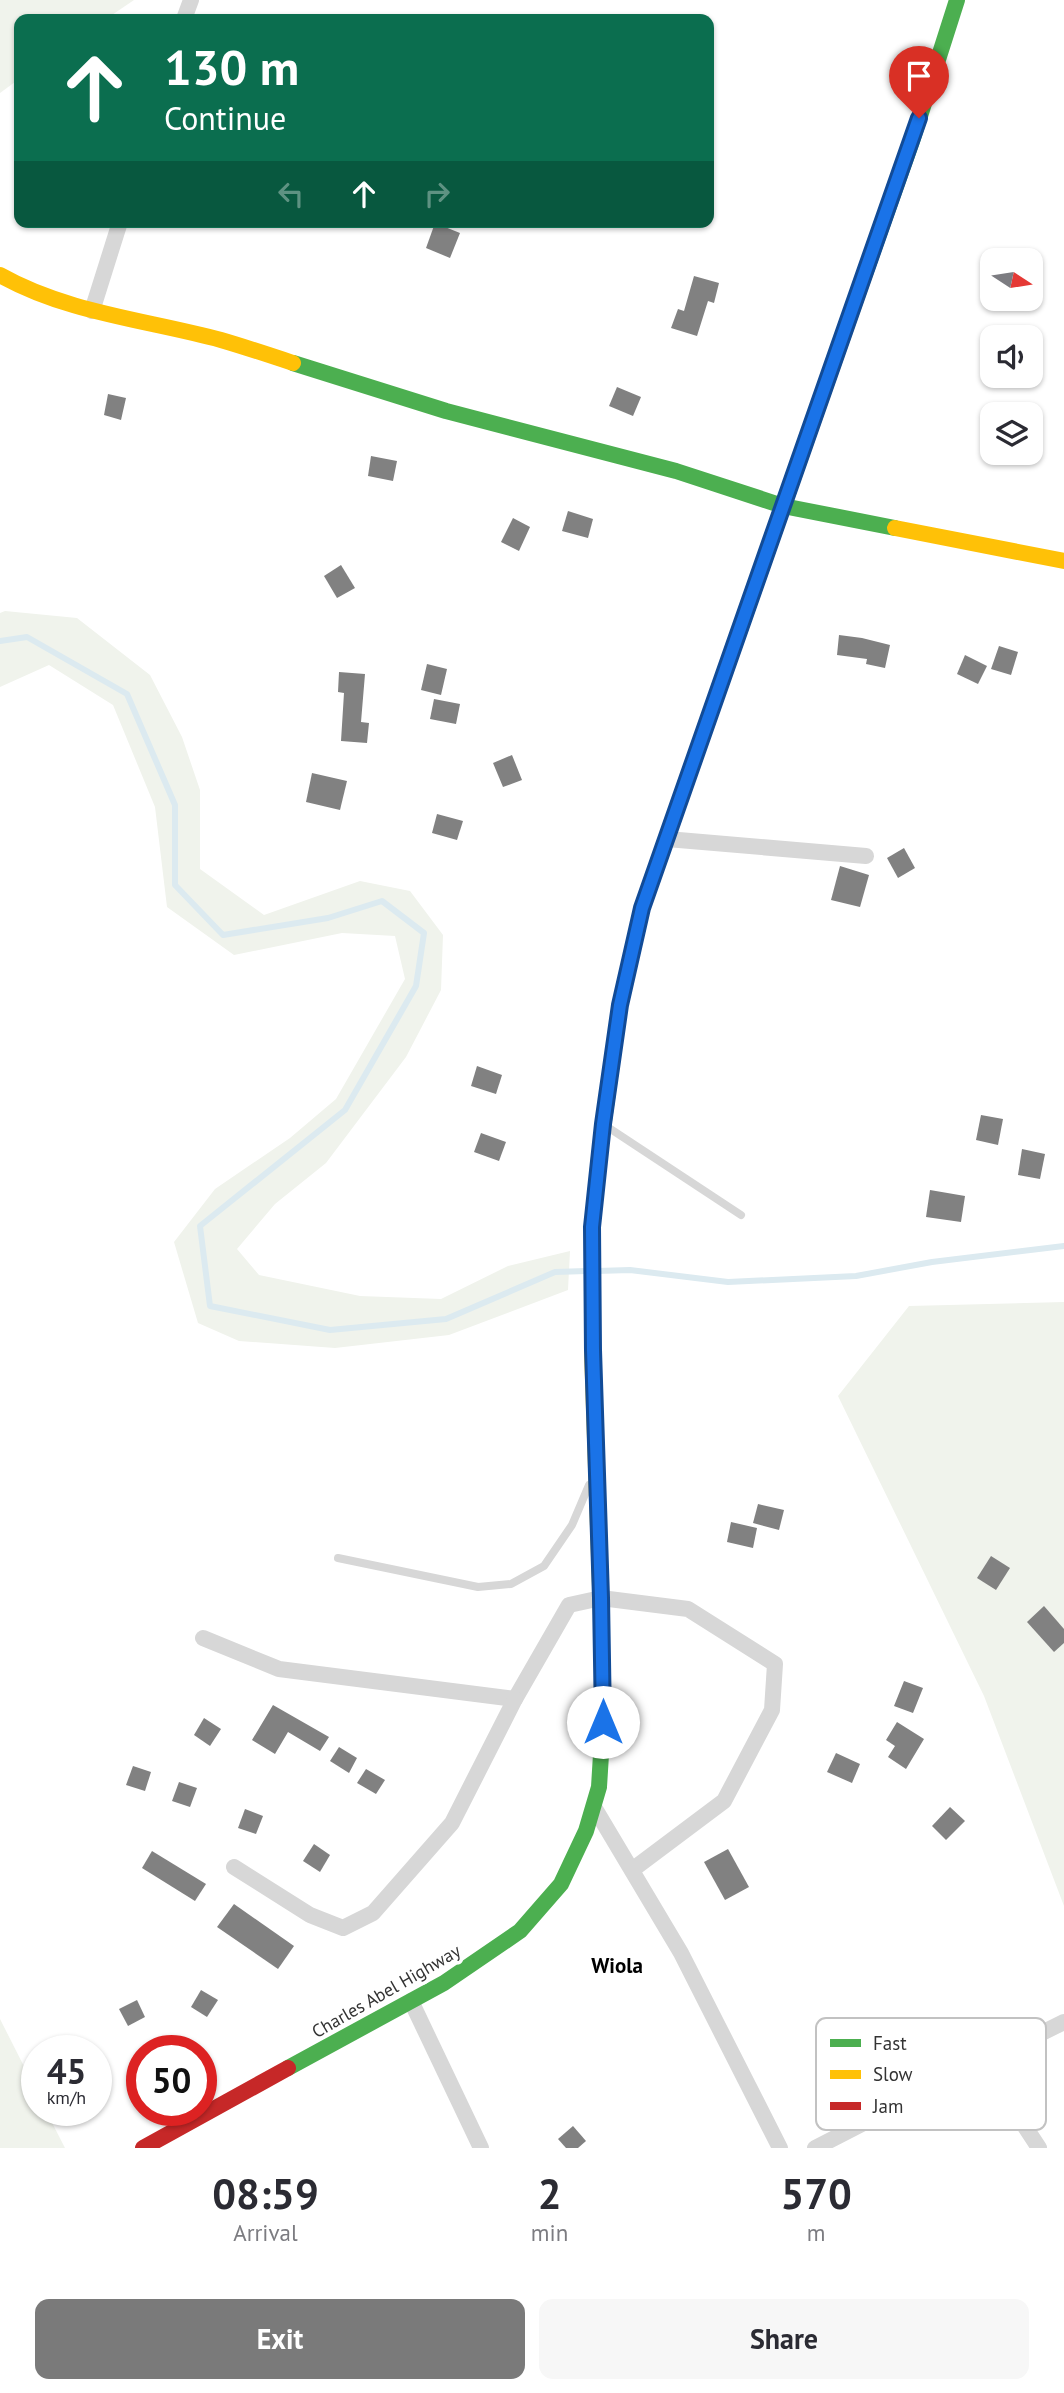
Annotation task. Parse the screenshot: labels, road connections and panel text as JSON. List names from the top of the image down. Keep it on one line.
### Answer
{"streets":{"main road":["Charles Abel Highway"]},"districts":["Wiola"],"legend":["Fast","Slow","Jam"],"north":"right","page":{"turn":["130 m","Continue"],"speed":"45 km/h","limit":"50","eta":["08:59","Arrival","2","min","570","m"],"buttons":["Exit","Share"]}}
